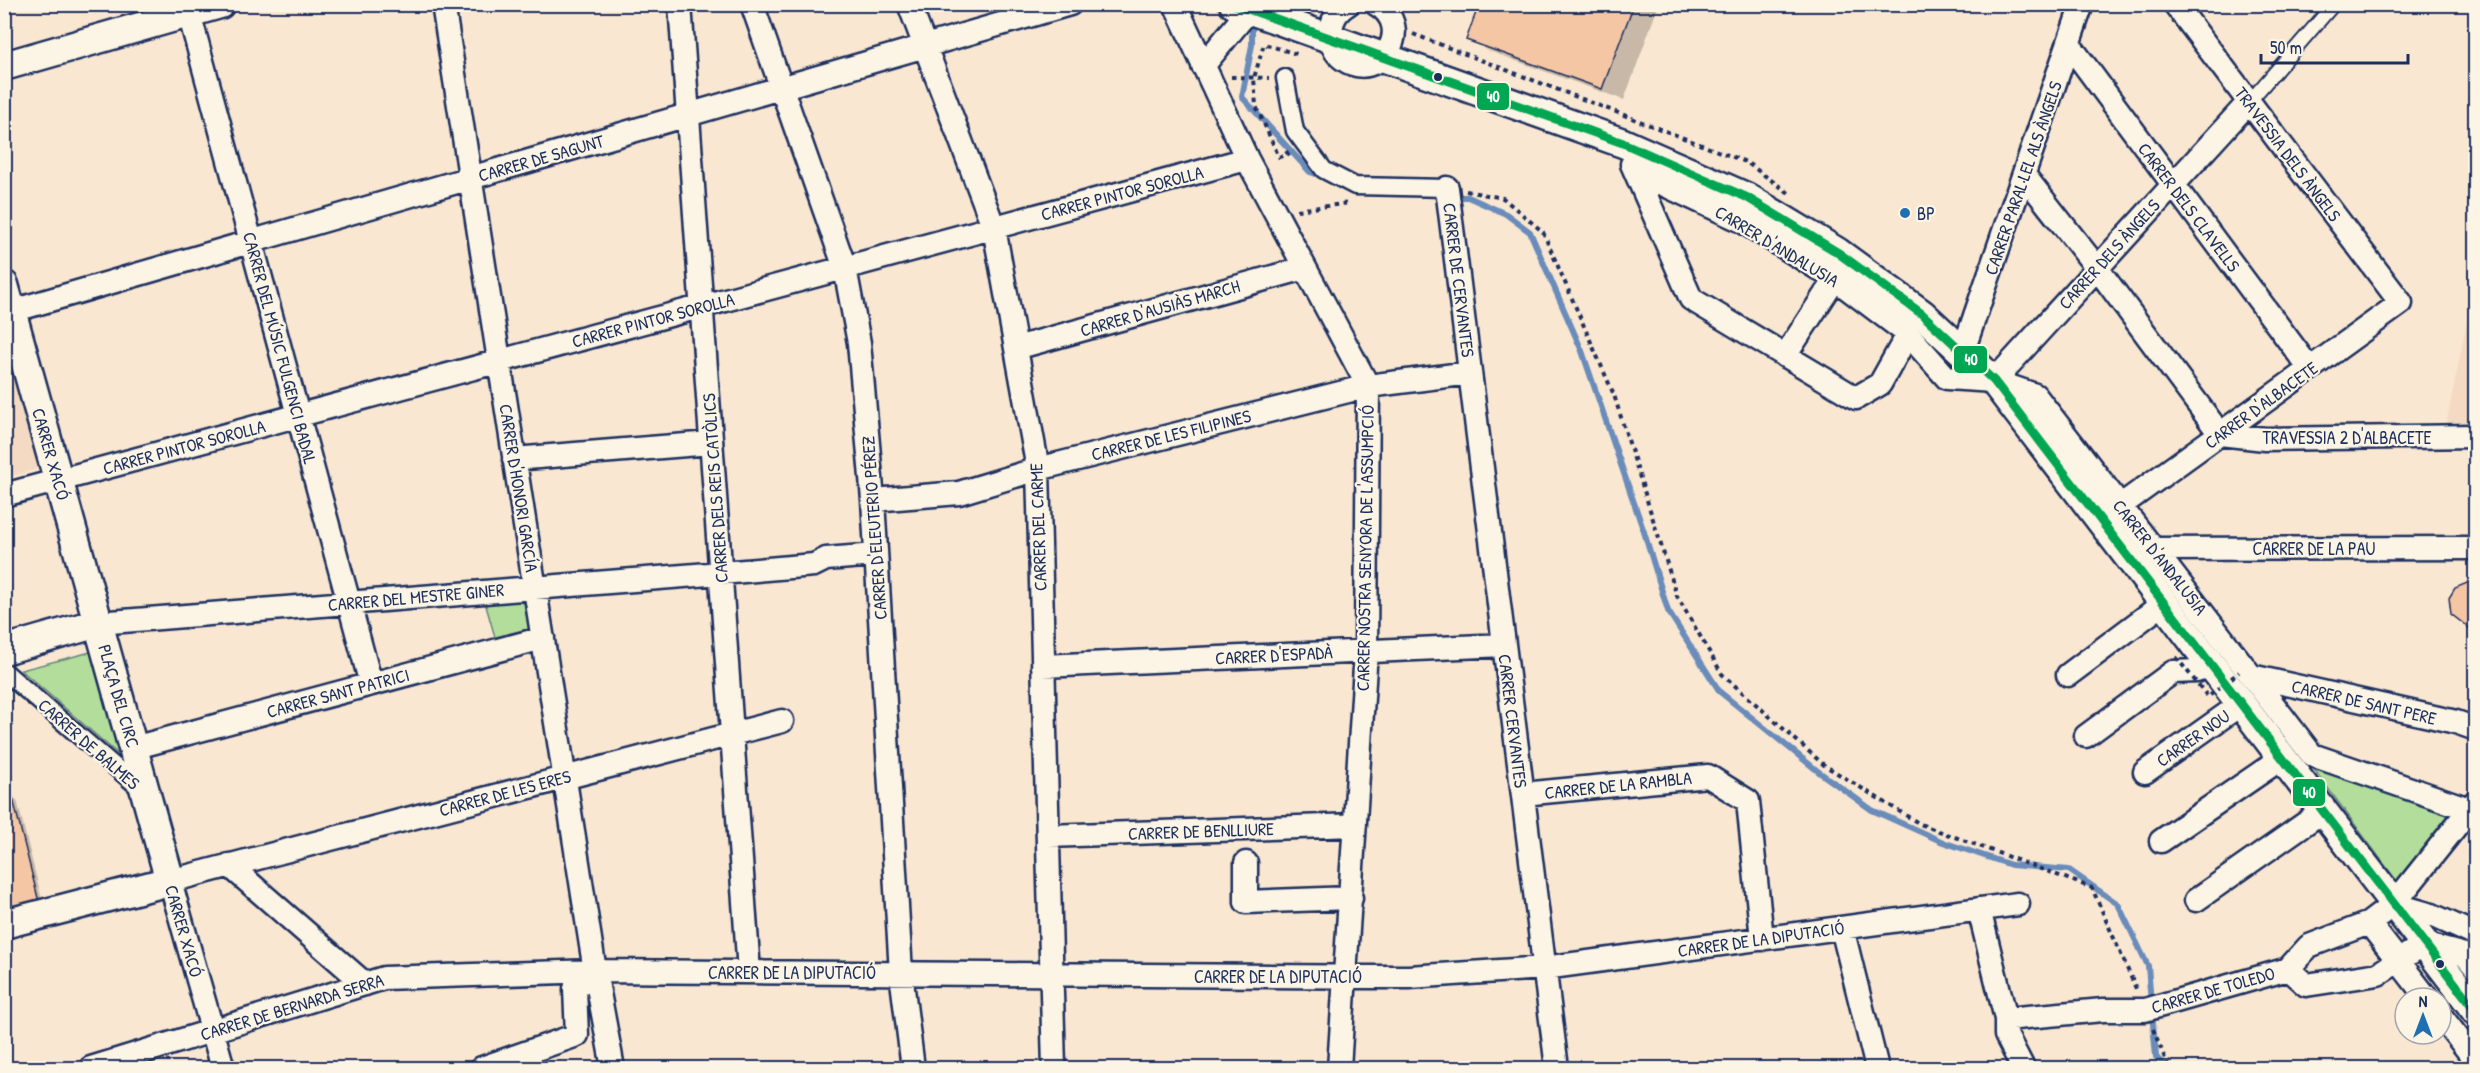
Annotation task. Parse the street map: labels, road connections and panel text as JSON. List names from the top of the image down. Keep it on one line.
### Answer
{"streets":{"street":["TRAVESSIA DELS ÀNGELS","CARRER DE SAGUNT","CARRER PARAL·LEL ALS ÀNGELS","CARRER PINTOR SOROLLA","CARRER DELS CLAVELLS","CARRER D'ANDALUSIA","CARRER DELS ÀNGELS","CARRER DE CERVANTES","CARRER D'AUSIÀS MARCH","CARRER DEL MÚSIC FULGENCI BADAL","CARRER D'ALBACETE","CARRER DE LES FILIPINES","TRAVESSIA 2 D'ALBACETE","CARRER XACÓ","CARRER D'HONORI GARCÍA","CARRER DELS REIS CATÒLICS","CARRER DEL CARME","CARRER D'ELEUTERIO PÉREZ","CARRER NOSTRA SENYORA DE L'ASSUMPCIÓ","CARRER DE LA PAU","CARRER DEL MESTRE GINER","CARRER D'ESPADÀ","CARRER SANT PATRICI","PLAÇA DEL CIRC","CARRER DE SANT PERE","CARRER CERVANTES","CARRER NOU","CARRER DE BALMES","CARRER DE LA RAMBLA","CARRER DE LES ERES","CARRER DE BENLLIURE","CARRER DE LA DIPUTACIÓ","CARRER DE TOLEDO","CARRER DE BERNARDA SERRA"]},"crossings":[["TRAVESSIA DELS ÀNGELS","CARRER DELS ÀNGELS"],["TRAVESSIA DELS ÀNGELS","CARRER D'ALBACETE"],["CARRER DE SAGUNT","CARRER DEL MÚSIC FULGENCI BADAL"],["CARRER DE SAGUNT","CARRER XACÓ"],["CARRER DE SAGUNT","CARRER D'HONORI GARCÍA"],["CARRER DE SAGUNT","CARRER DELS REIS CATÒLICS"],["CARRER DE SAGUNT","CARRER DEL CARME"],["CARRER DE SAGUNT","CARRER D'ELEUTERIO PÉREZ"],["CARRER PARAL·LEL ALS ÀNGELS","CARRER DELS CLAVELLS"],["CARRER PARAL·LEL ALS ÀNGELS","CARRER D'ANDALUSIA"],["CARRER PINTOR SOROLLA","CARRER DEL MÚSIC FULGENCI BADAL"],["CARRER PINTOR SOROLLA","CARRER XACÓ"],["CARRER PINTOR SOROLLA","CARRER D'HONORI GARCÍA"],["CARRER PINTOR SOROLLA","CARRER DELS REIS CATÒLICS"],["CARRER PINTOR SOROLLA","CARRER DEL CARME"],["CARRER PINTOR SOROLLA","CARRER D'ELEUTERIO PÉREZ"],["CARRER PINTOR SOROLLA","CARRER NOSTRA SENYORA DE L'ASSUMPCIÓ"],["CARRER DELS CLAVELLS","CARRER DELS ÀNGELS"],["CARRER DELS CLAVELLS","CARRER D'ALBACETE"],["CARRER D'ANDALUSIA","CARRER DELS ÀNGELS"],["CARRER D'ANDALUSIA","CARRER D'ALBACETE"],["CARRER D'ANDALUSIA","CARRER DE LA PAU"],["CARRER D'ANDALUSIA","CARRER DE SANT PERE"],["CARRER D'ANDALUSIA","CARRER NOU"],["CARRER DE CERVANTES","CARRER DE LES FILIPINES"],["CARRER DE CERVANTES","CARRER CERVANTES"],["CARRER D'AUSIÀS MARCH","CARRER DEL CARME"],["CARRER D'AUSIÀS MARCH","CARRER NOSTRA SENYORA DE L'ASSUMPCIÓ"],["CARRER DEL MÚSIC FULGENCI BADAL","CARRER DEL MESTRE GINER"],["CARRER DEL MÚSIC FULGENCI BADAL","CARRER SANT PATRICI"],["CARRER D'ALBACETE","TRAVESSIA 2 D'ALBACETE"],["CARRER DE LES FILIPINES","CARRER DEL CARME"],["CARRER DE LES FILIPINES","CARRER D'ELEUTERIO PÉREZ"],["CARRER DE LES FILIPINES","CARRER NOSTRA SENYORA DE L'ASSUMPCIÓ"],["CARRER DE LES FILIPINES","CARRER CERVANTES"],["CARRER XACÓ","CARRER DEL MESTRE GINER"],["CARRER XACÓ","PLAÇA DEL CIRC"],["CARRER XACÓ","CARRER DE BALMES"],["CARRER XACÓ","CARRER DE LES ERES"],["CARRER XACÓ","CARRER DE BERNARDA SERRA"],["CARRER D'HONORI GARCÍA","CARRER DEL MESTRE GINER"],["CARRER D'HONORI GARCÍA","CARRER SANT PATRICI"],["CARRER D'HONORI GARCÍA","CARRER DE LES ERES"],["CARRER D'HONORI GARCÍA","CARRER DE LA DIPUTACIÓ"],["CARRER DELS REIS CATÒLICS","CARRER DEL MESTRE GINER"],["CARRER DELS REIS CATÒLICS","CARRER DE LES ERES"],["CARRER DELS REIS CATÒLICS","CARRER DE LA DIPUTACIÓ"],["CARRER DEL CARME","CARRER D'ESPADÀ"],["CARRER DEL CARME","CARRER DE BENLLIURE"],["CARRER DEL CARME","CARRER DE LA DIPUTACIÓ"],["CARRER D'ELEUTERIO PÉREZ","CARRER DEL MESTRE GINER"],["CARRER D'ELEUTERIO PÉREZ","CARRER DE LA DIPUTACIÓ"],["CARRER NOSTRA SENYORA DE L'ASSUMPCIÓ","CARRER D'ESPADÀ"],["CARRER NOSTRA SENYORA DE L'ASSUMPCIÓ","CARRER DE BENLLIURE"],["CARRER NOSTRA SENYORA DE L'ASSUMPCIÓ","CARRER DE LA DIPUTACIÓ"],["CARRER DEL MESTRE GINER","PLAÇA DEL CIRC"],["CARRER D'ESPADÀ","CARRER CERVANTES"],["CARRER SANT PATRICI","PLAÇA DEL CIRC"],["PLAÇA DEL CIRC","CARRER DE BALMES"],["CARRER CERVANTES","CARRER DE LA RAMBLA"],["CARRER CERVANTES","CARRER DE LA DIPUTACIÓ"],["CARRER DE LA RAMBLA","CARRER DE LA DIPUTACIÓ"],["CARRER DE LA DIPUTACIÓ","CARRER DE BERNARDA SERRA"]],"places":["BP"],"lines":["transit line 40"],"scale_bar":"50 m","north":"top"}
